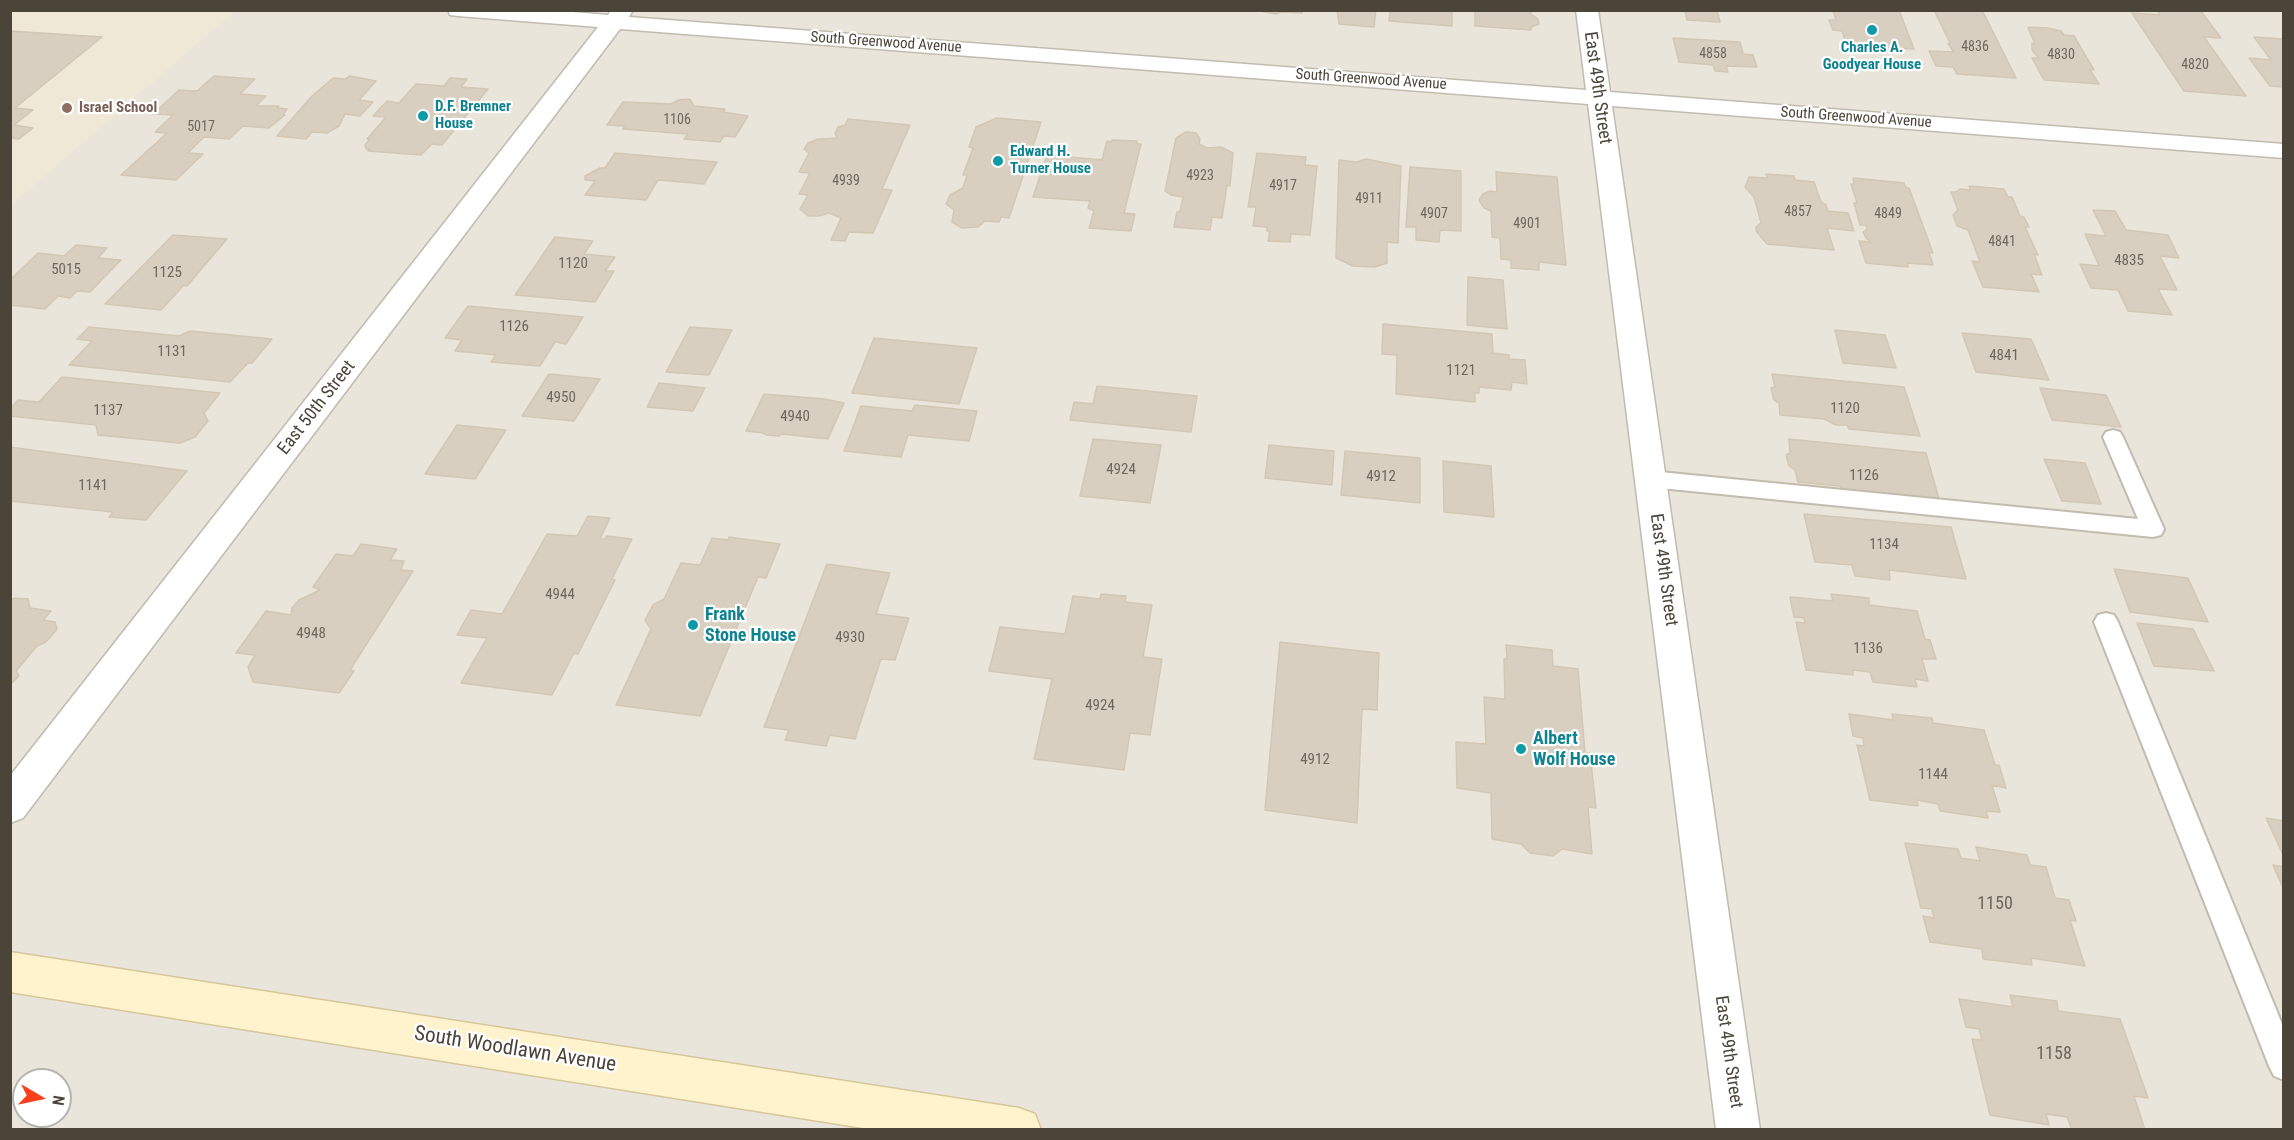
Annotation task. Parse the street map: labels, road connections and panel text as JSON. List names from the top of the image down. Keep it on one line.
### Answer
{"streets":{"street":["South Greenwood Avenue","East 49th Street","East 50th Street","South Woodlawn Avenue"]},"crossings":[["South Greenwood Avenue","East 49th Street"],["South Greenwood Avenue","East 50th Street"]],"places":["Charles A. Goodyear House","Israel School","D.F. Bremner House","Edward H. Turner House","Frank Stone House","Albert Wolf House"],"house_numbers":["4836","4858","4830","4820","1106","5017","4923","4939","4917","4911","4857","4907","4849","4901","4841","4835","1120","5015","1125","1126","1131","4841","1121","4950","1120","1137","4940","4924","1126","4912","1141","1134","4944","4948","4930","1136","4924","4912","1144","1150","1158"],"north":"right"}
